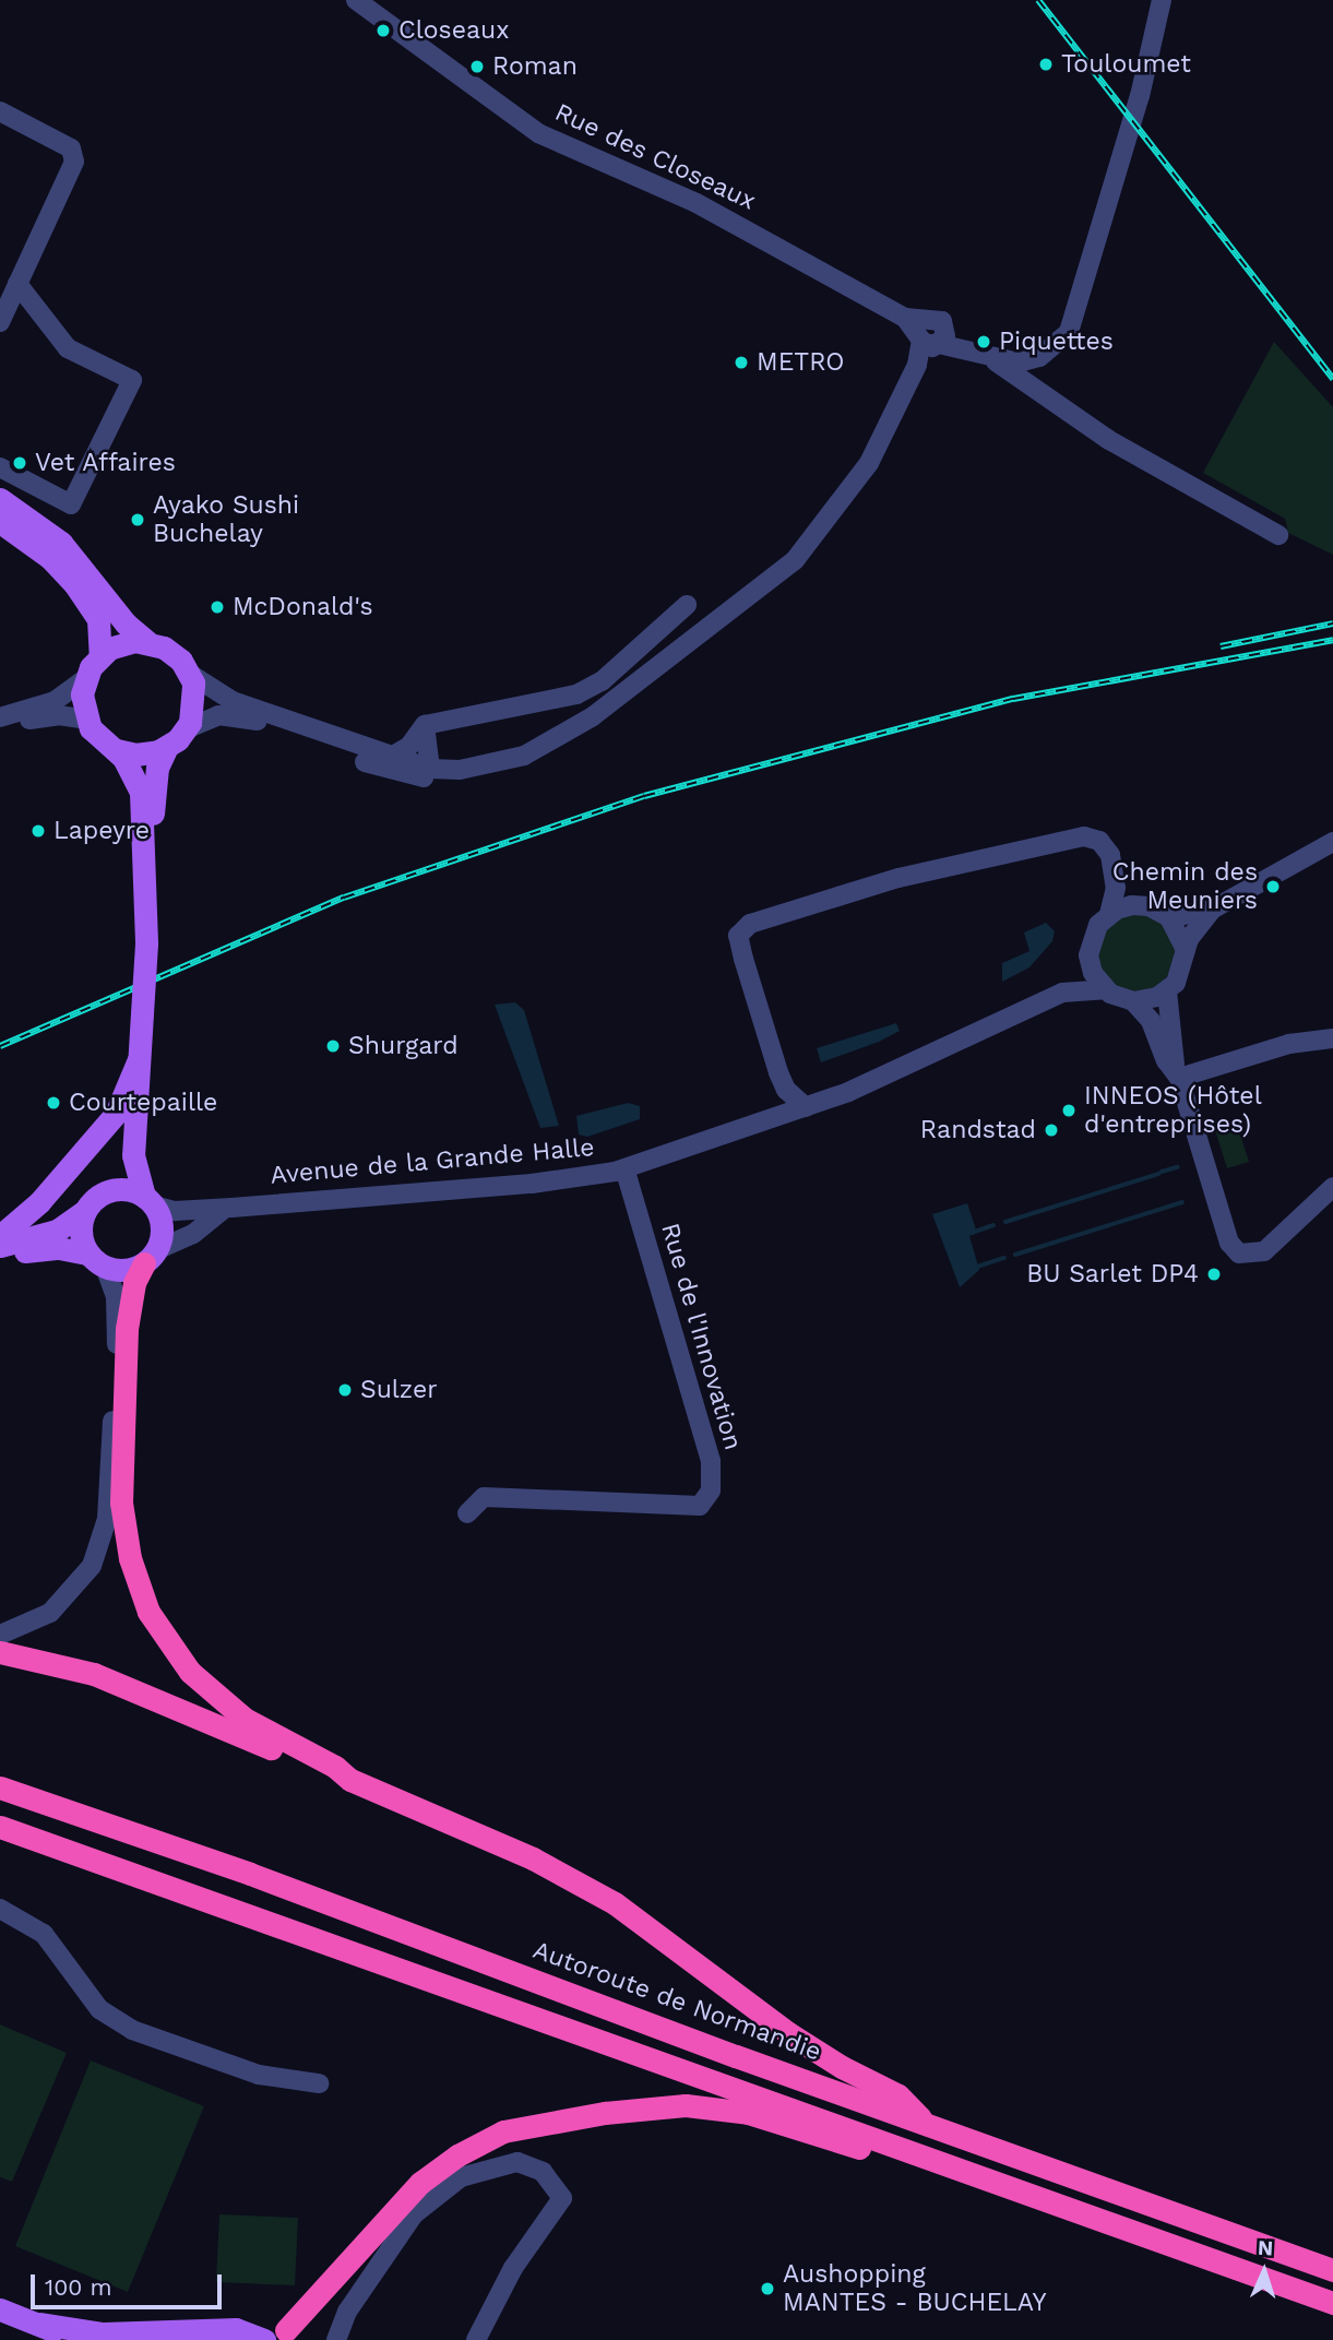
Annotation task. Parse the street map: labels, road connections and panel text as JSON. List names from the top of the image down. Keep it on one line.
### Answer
{"streets":{"highway":["Autoroute de Normandie"],"street":["Rue des Closeaux","Avenue de la Grande Halle","Rue de l'Innovation"]},"crossings":[["Avenue de la Grande Halle","Rue de l'Innovation"]],"places":["Closeaux","Touloumet","Roman","Piquettes","METRO","Vet Affaires","Ayako Sushi Buchelay","McDonald's","Lapeyre","Chemin des Meuniers","Shurgard","Courtepaille","INNEOS (Hôtel d'entreprises)","Randstad","BU Sarlet DP4","Sulzer","Aushopping MANTES - BUCHELAY"],"scale_bar":"100 m","north":"top"}
